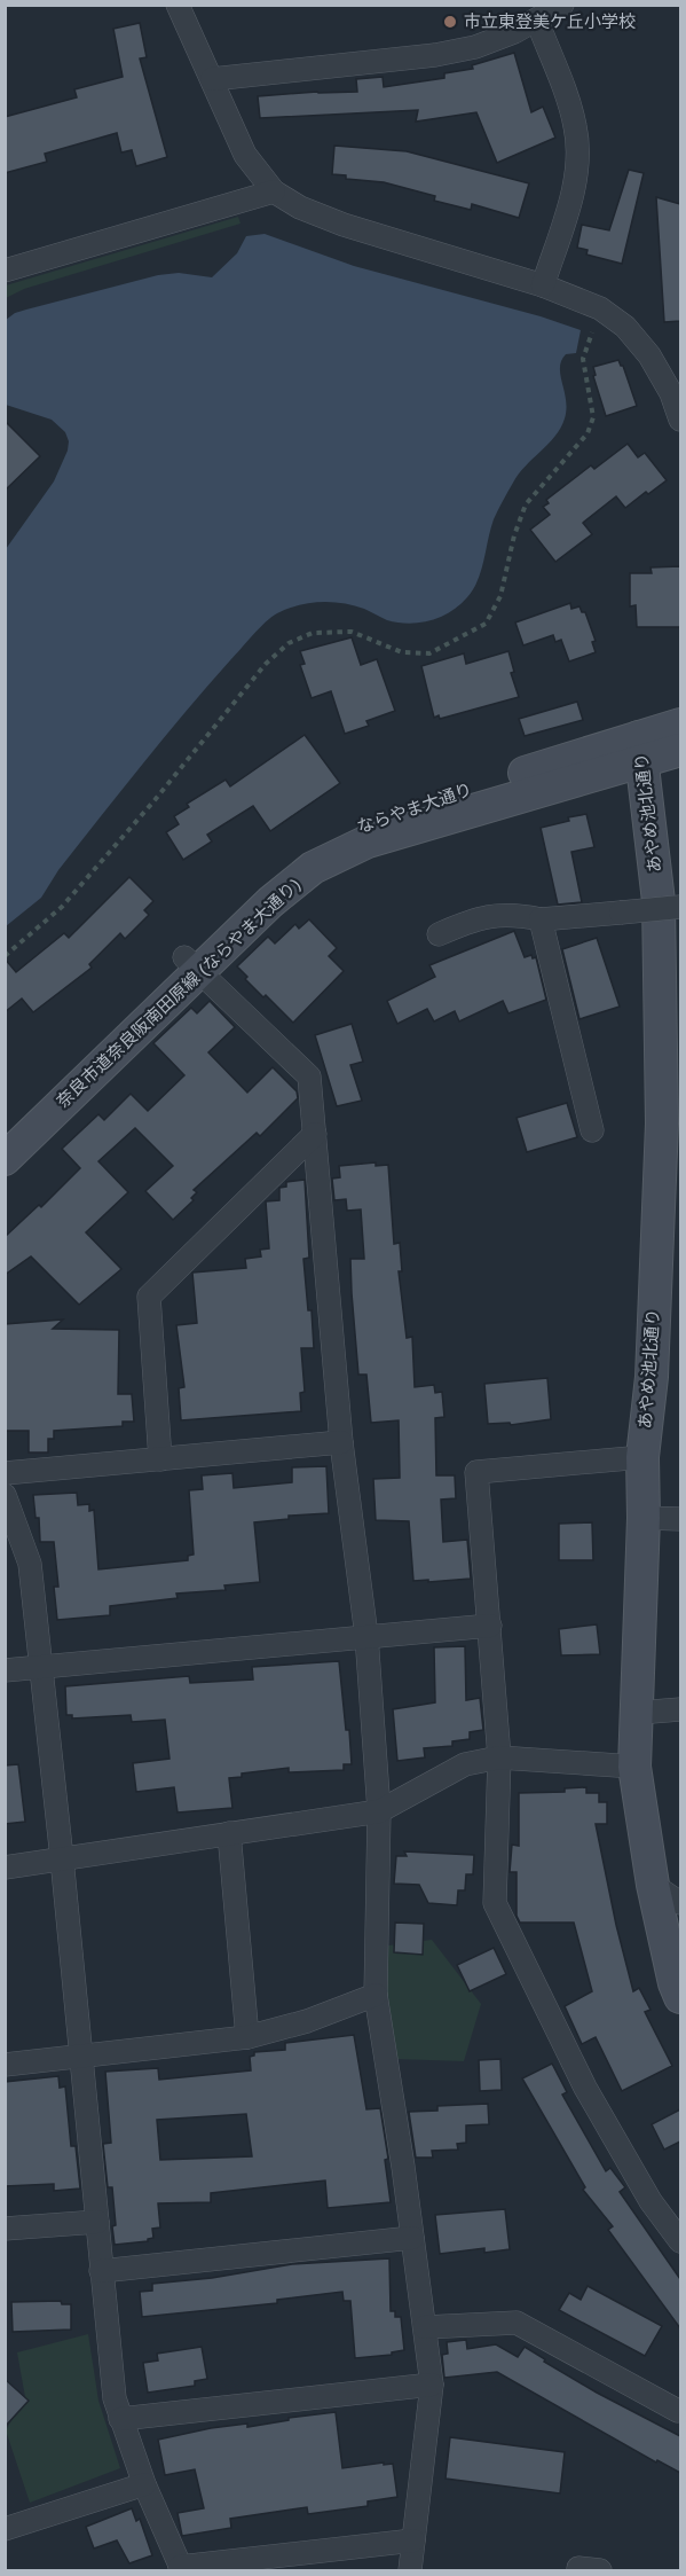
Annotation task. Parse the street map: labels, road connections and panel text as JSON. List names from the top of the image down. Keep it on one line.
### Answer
{"streets":{"street":["ならやま大通り","あやめ池北通り","奈良市道奈良阪南田原線 (ならやま大通り)"]},"crossings":[["ならやま大通り","あやめ池北通り"],["ならやま大通り","奈良市道奈良阪南田原線 (ならやま大通り)"]],"places":["市立東登美ケ丘小学校"]}
